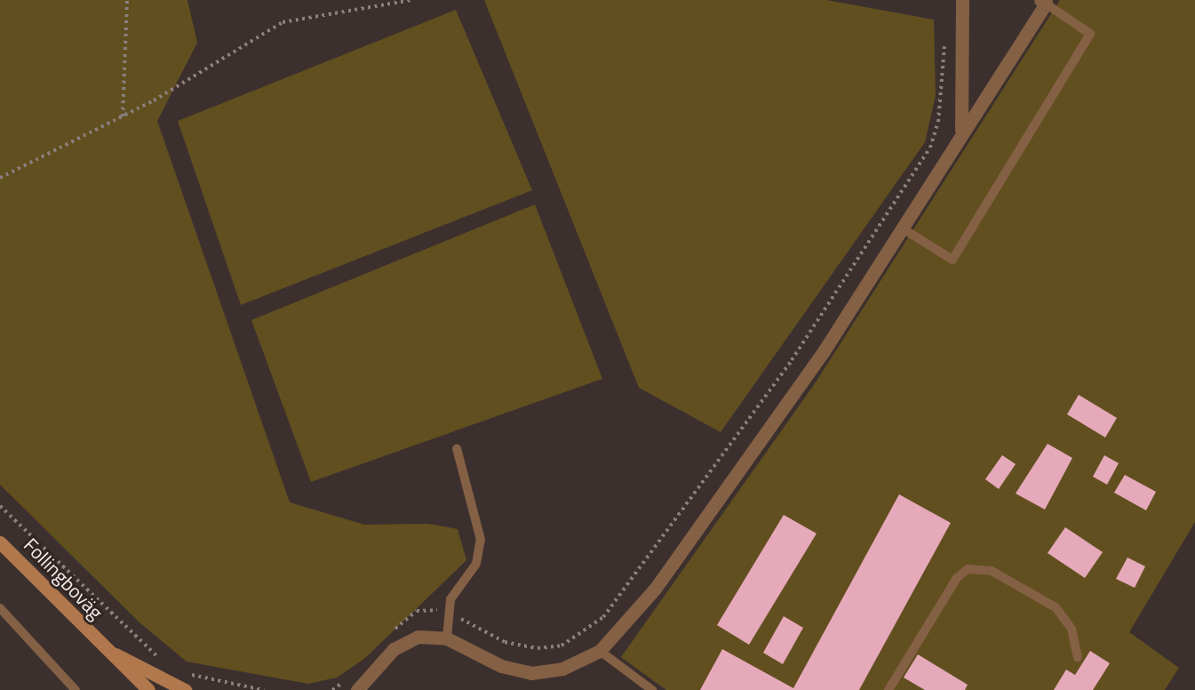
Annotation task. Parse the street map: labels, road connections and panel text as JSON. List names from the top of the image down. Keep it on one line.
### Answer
{"streets":{"main road":["Follingboväg"]}}
